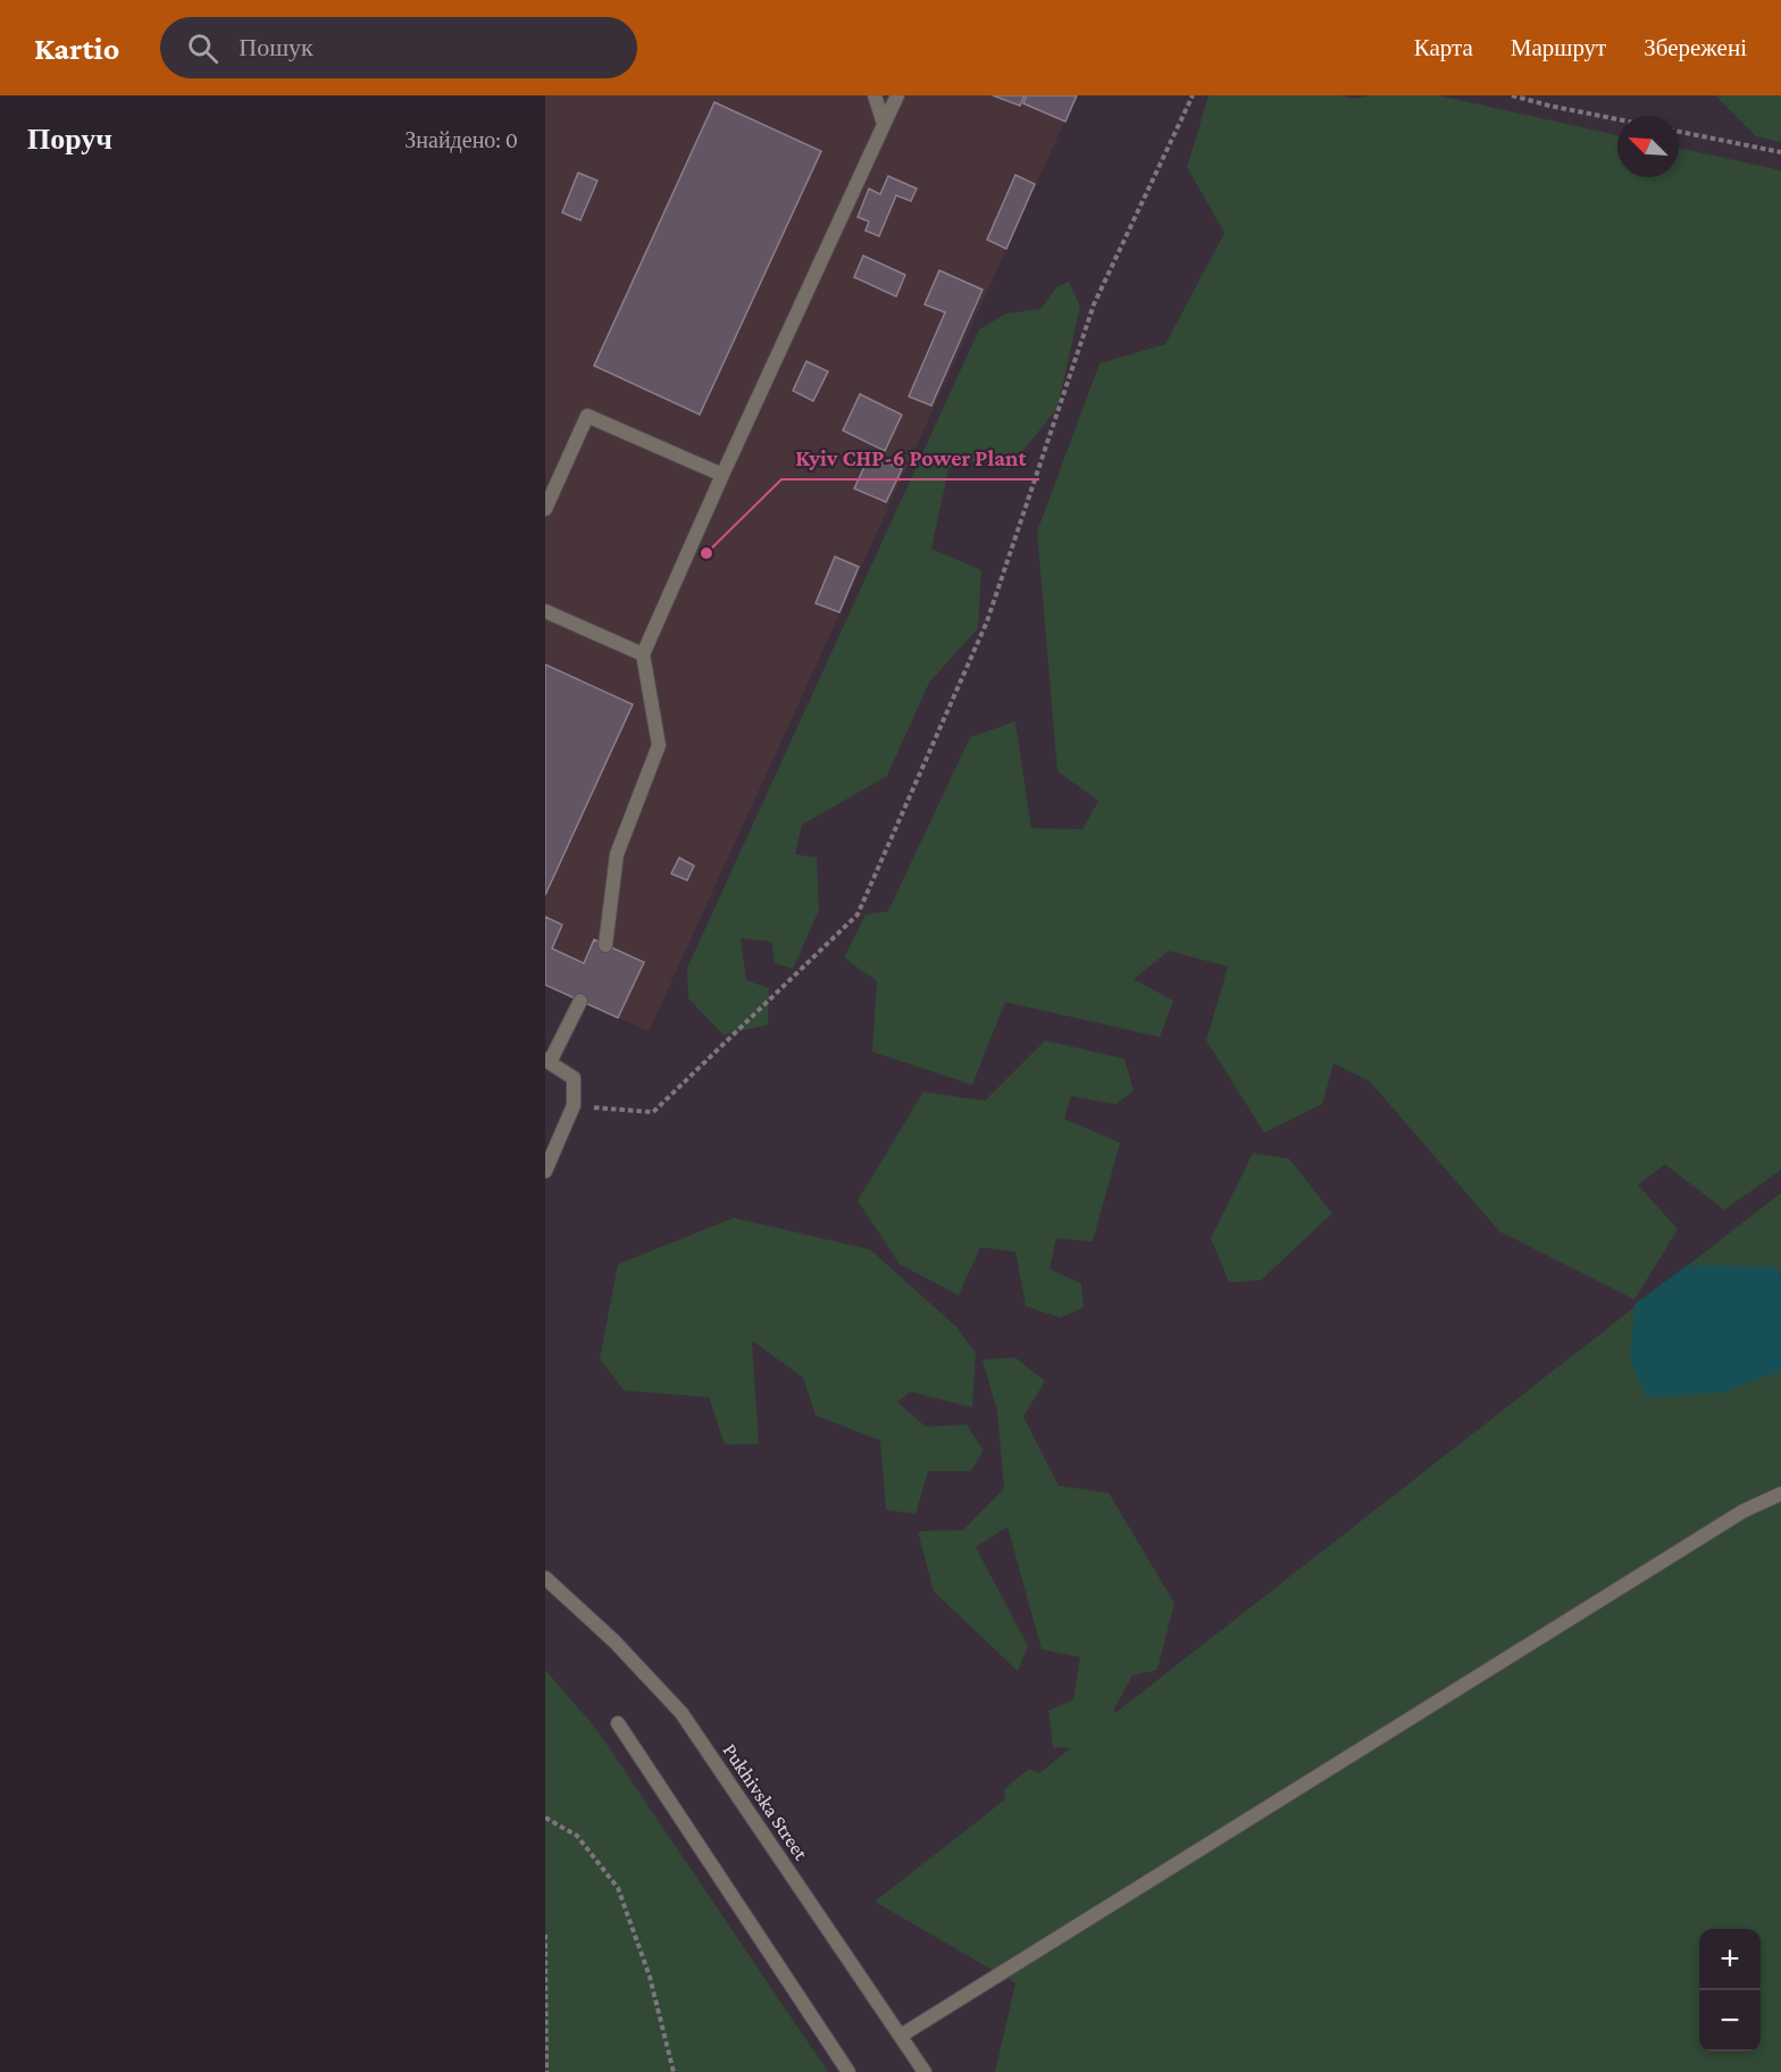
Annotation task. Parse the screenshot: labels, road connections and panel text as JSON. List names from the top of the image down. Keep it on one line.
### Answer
{"streets":{"street":["Pukhivska Street"]},"places":["Kyiv CHP-6 Power Plant"],"north":"top left","page":{"header":"Kartio","search":"Пошук","nav":["Карта","Маршрут","Збережені"],"heading":["Поруч","Знайдено: 0"],"map_buttons":["+","−"]}}
